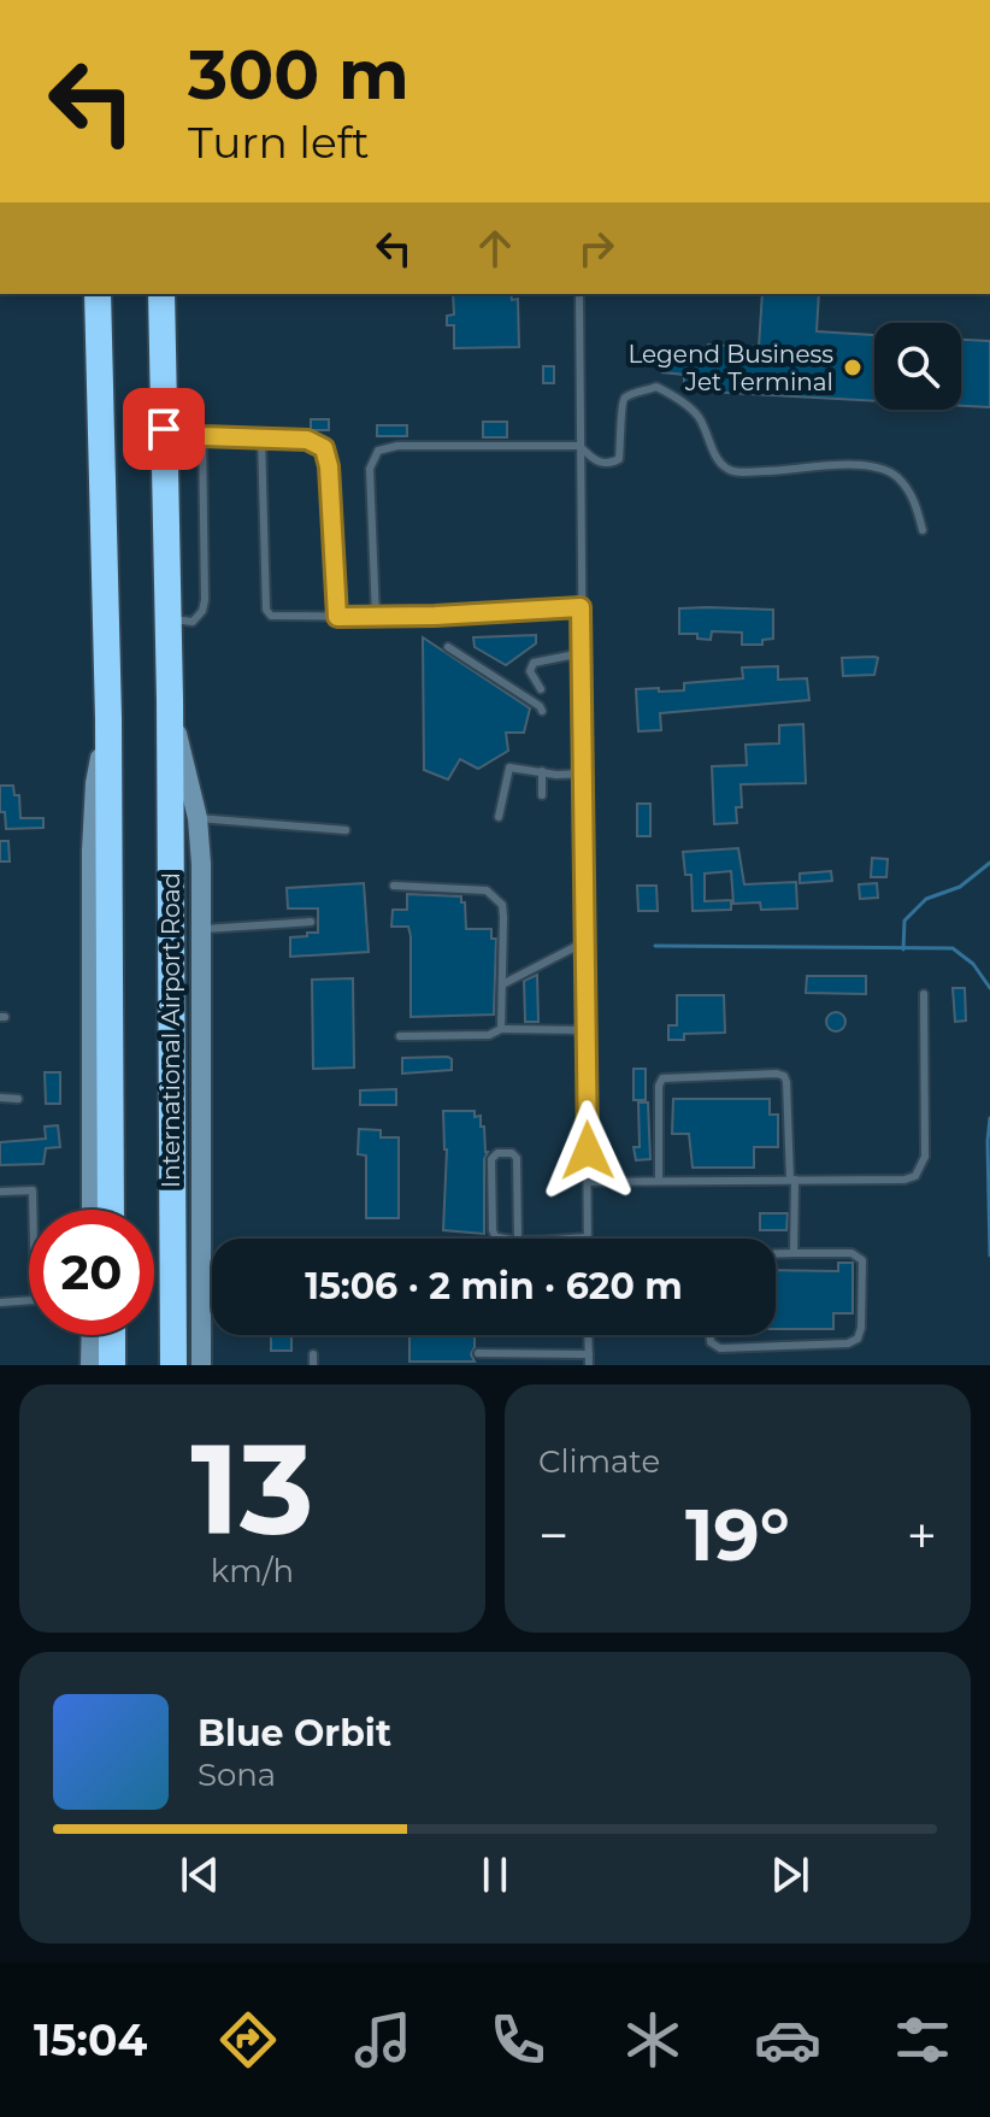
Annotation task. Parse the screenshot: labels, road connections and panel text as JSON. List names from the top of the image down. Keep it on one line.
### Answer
{"streets":{"highway":["International Airport Road"]},"places":["Legend Business Jet Terminal"],"page":{"turn":["300 m","Turn left"],"limit":"20","trip":"15:06 · 2 min · 620 m","tile":[["13","km/h"],"Climate"],"heat":["−","19°","+"],"song":["Blue Orbit","Sona"],"tabs":"15:04"}}
